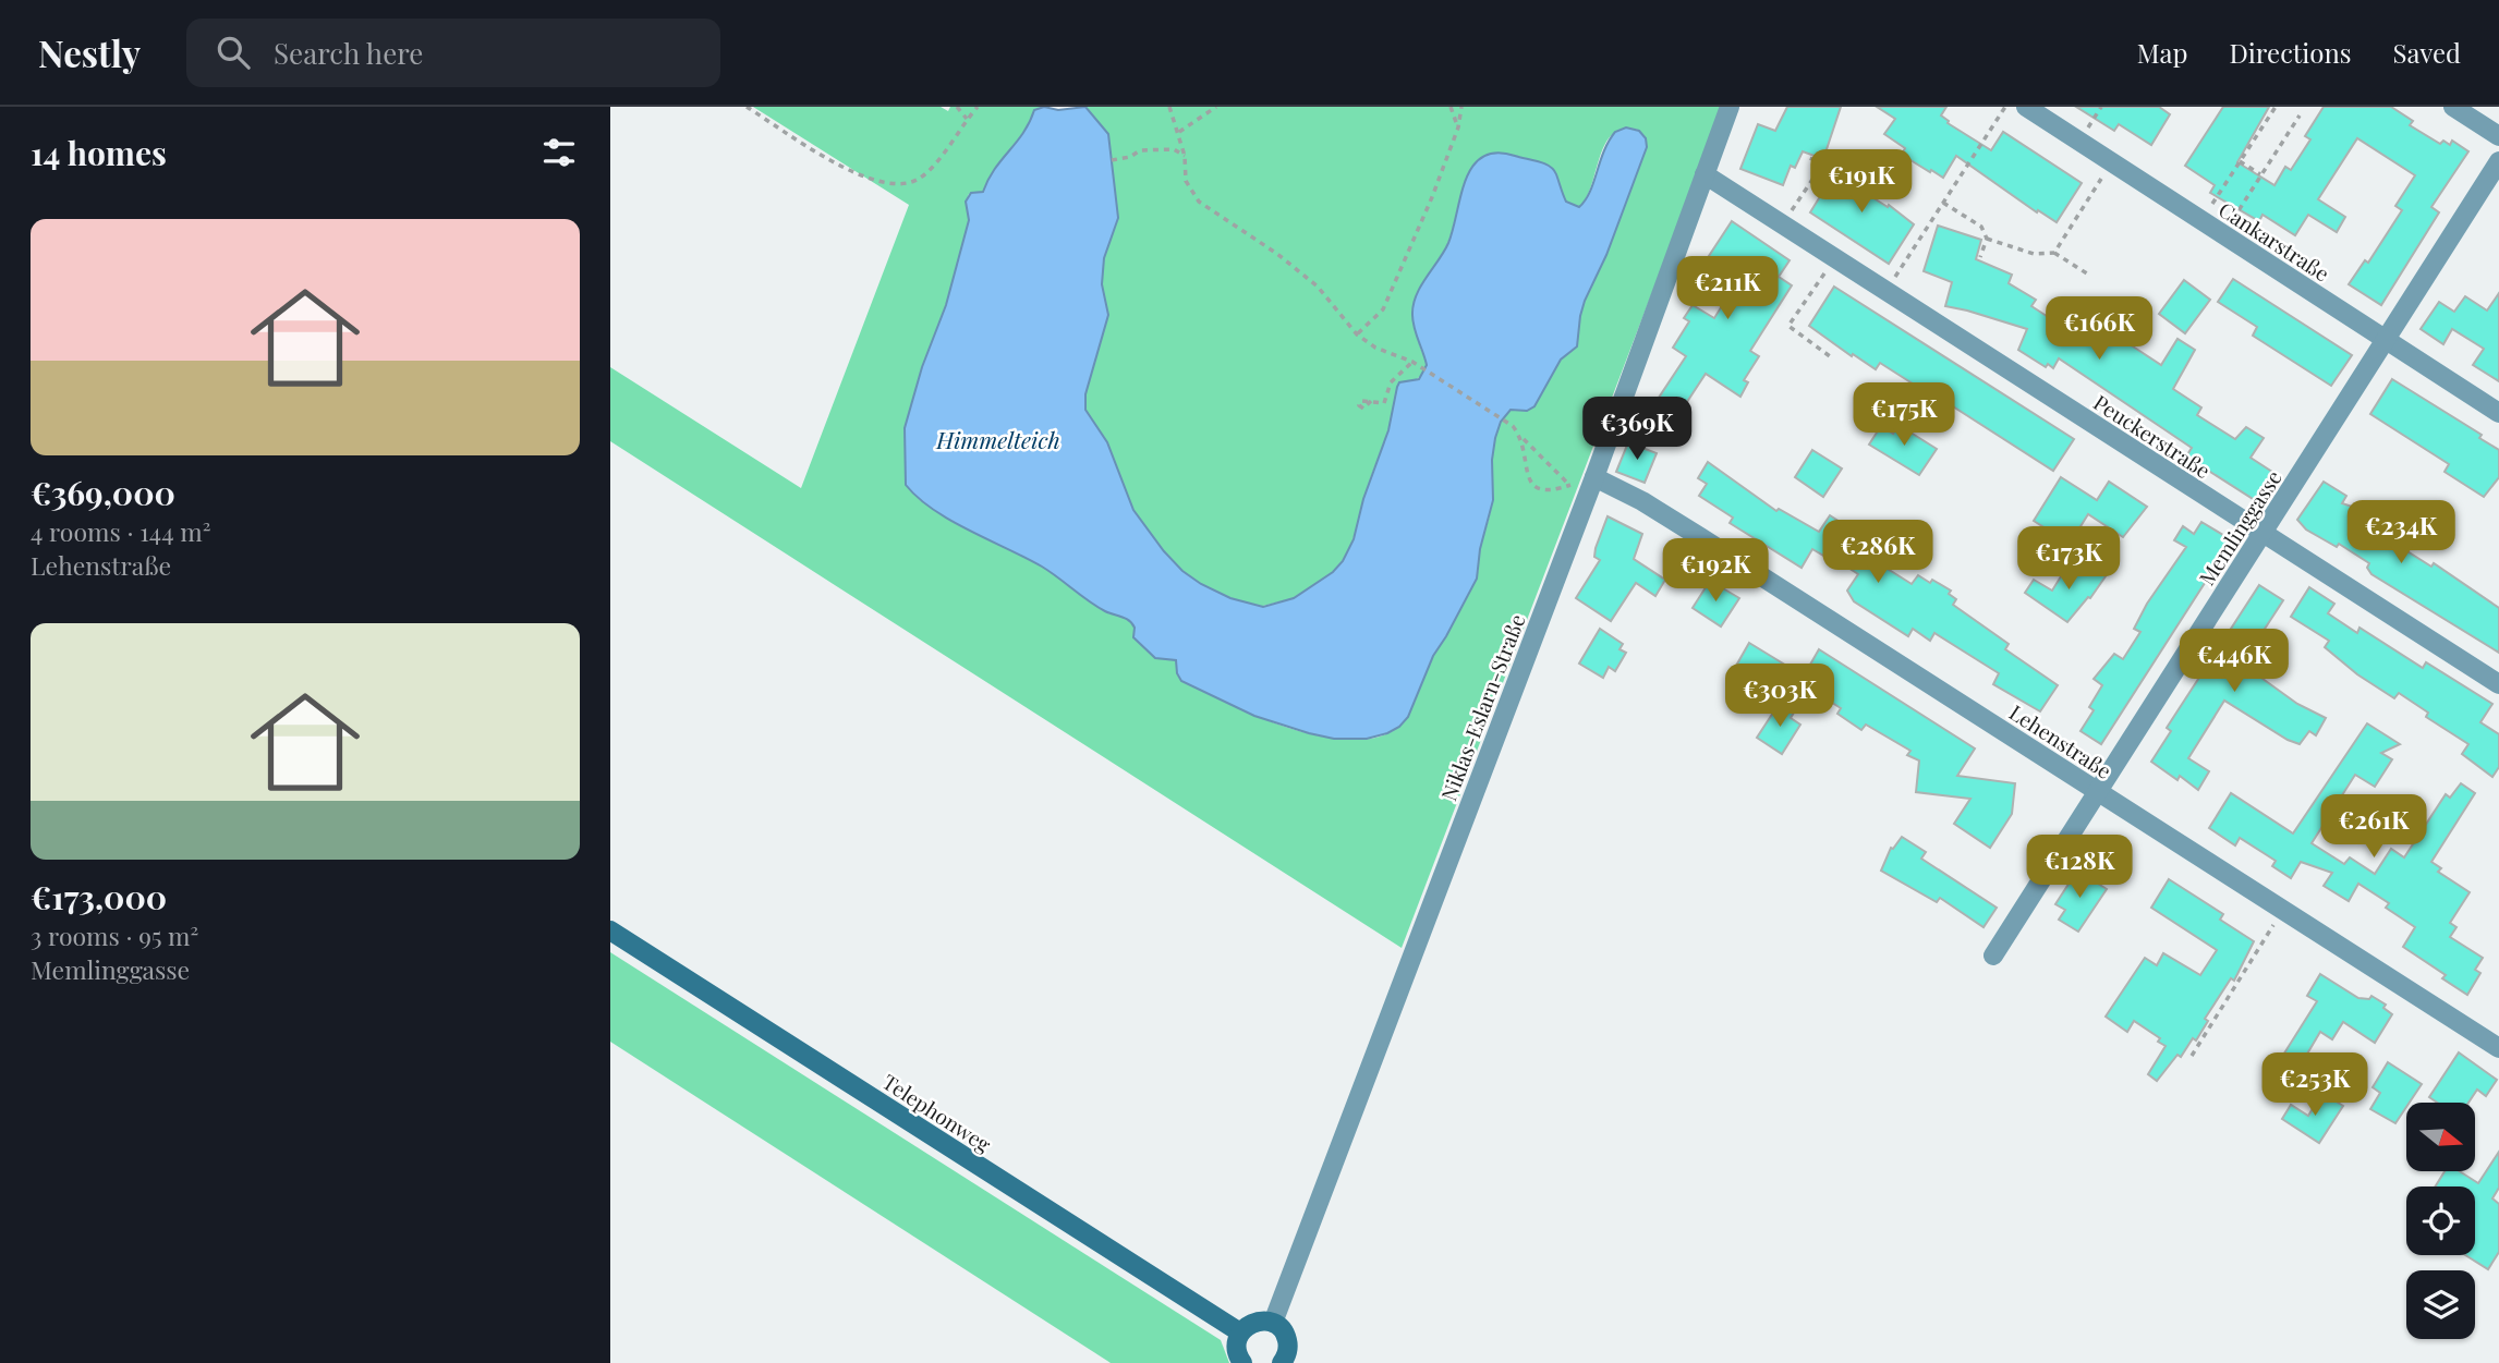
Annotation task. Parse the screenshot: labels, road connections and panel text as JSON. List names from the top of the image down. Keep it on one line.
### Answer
{"streets":{"street":["Cankarstraße","Peuckerstraße","Memlinggasse","Niklas-Eslarn-Straße","Lehenstraße","Telephonweg"]},"crossings":[["Cankarstraße","Memlinggasse"],["Peuckerstraße","Memlinggasse"],["Peuckerstraße","Niklas-Eslarn-Straße"],["Memlinggasse","Lehenstraße"],["Niklas-Eslarn-Straße","Lehenstraße"]],"water":["Himmelteich"],"north":"right","page":{"header":"Nestly","search":"Search here","nav":["Map","Directions","Saved"],"heading":"14 homes","price":["€191K","€211K","€166K","€175K","€369K","€234K","€286K","€173K","€192K","€446K","€303K","€261K","€128K","€253K"],"list":[{"name":"€369,000","note":"4 rooms · 144 m² · Lehenstraße"},{"name":"€173,000","note":"3 rooms · 95 m² · Memlinggasse"}]}}
